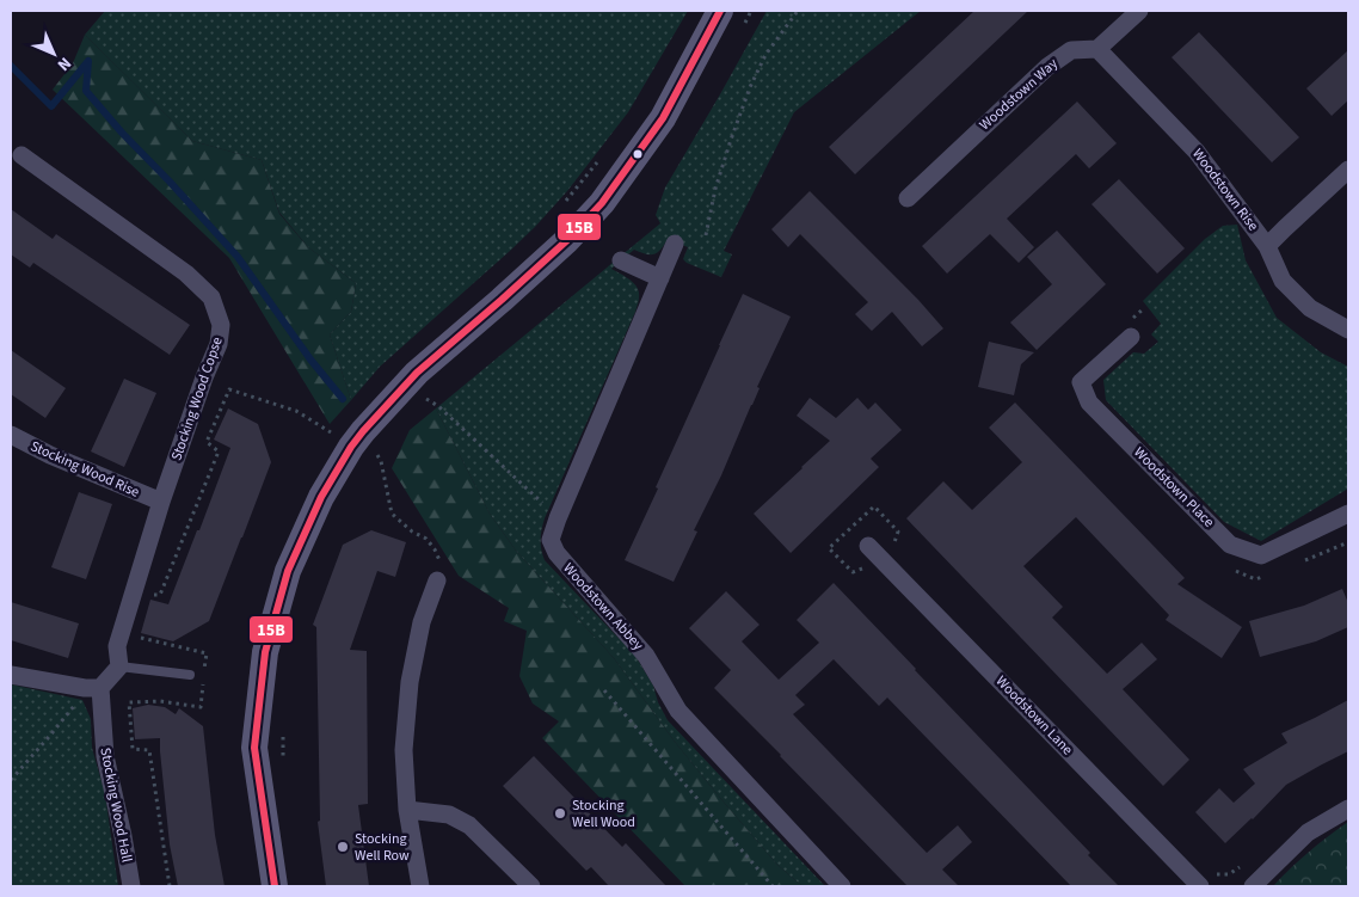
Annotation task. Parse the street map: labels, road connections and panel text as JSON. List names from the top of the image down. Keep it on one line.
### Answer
{"streets":{"street":["Woodstown Way","Woodstown Rise","Stocking Wood Copse","Stocking Wood Rise","Woodstown Place","Woodstown Abbey","Woodstown Lane","Stocking Wood Hall"]},"crossings":[["Woodstown Way","Woodstown Rise"],["Stocking Wood Copse","Stocking Wood Rise"]],"places":["Stocking Well Wood","Stocking Well Row"],"lines":["transit line 15B"],"north":"bottom right"}
